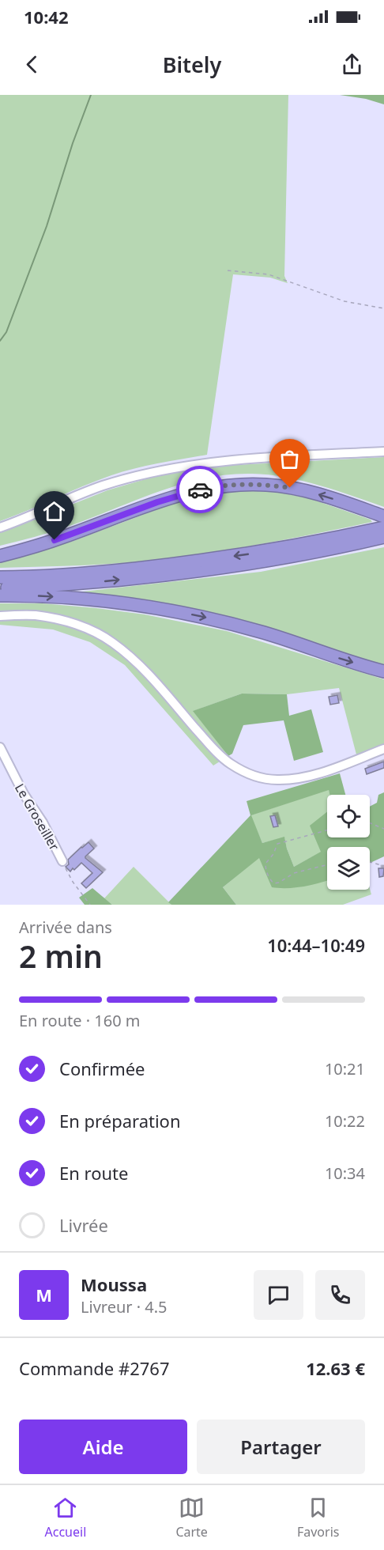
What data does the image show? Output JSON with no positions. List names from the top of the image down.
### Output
{
  "streets": {
    "street": ["Le Groseiller"]
  },
  "page": {
    "status": "10:42",
    "header": "Bitely",
    "heading": ["2 min", "Arrivée dans", "10:44–10:49"],
    "panel": [
      "Moussa",
      "Livreur · 4.5",
      "Commande #2767",
      "12.63 €"
    ],
    "bar": "En route · 160 m",
    "list": [
      ["Confirmée", "10:21"],
      ["En préparation", "10:22"],
      ["En route", "10:34"],
      "Livrée"
    ],
    "round": "M",
    "buttons": ["Aide", "Partager"],
    "tabs": ["Accueil", "Carte", "Favoris"]
  }
}
